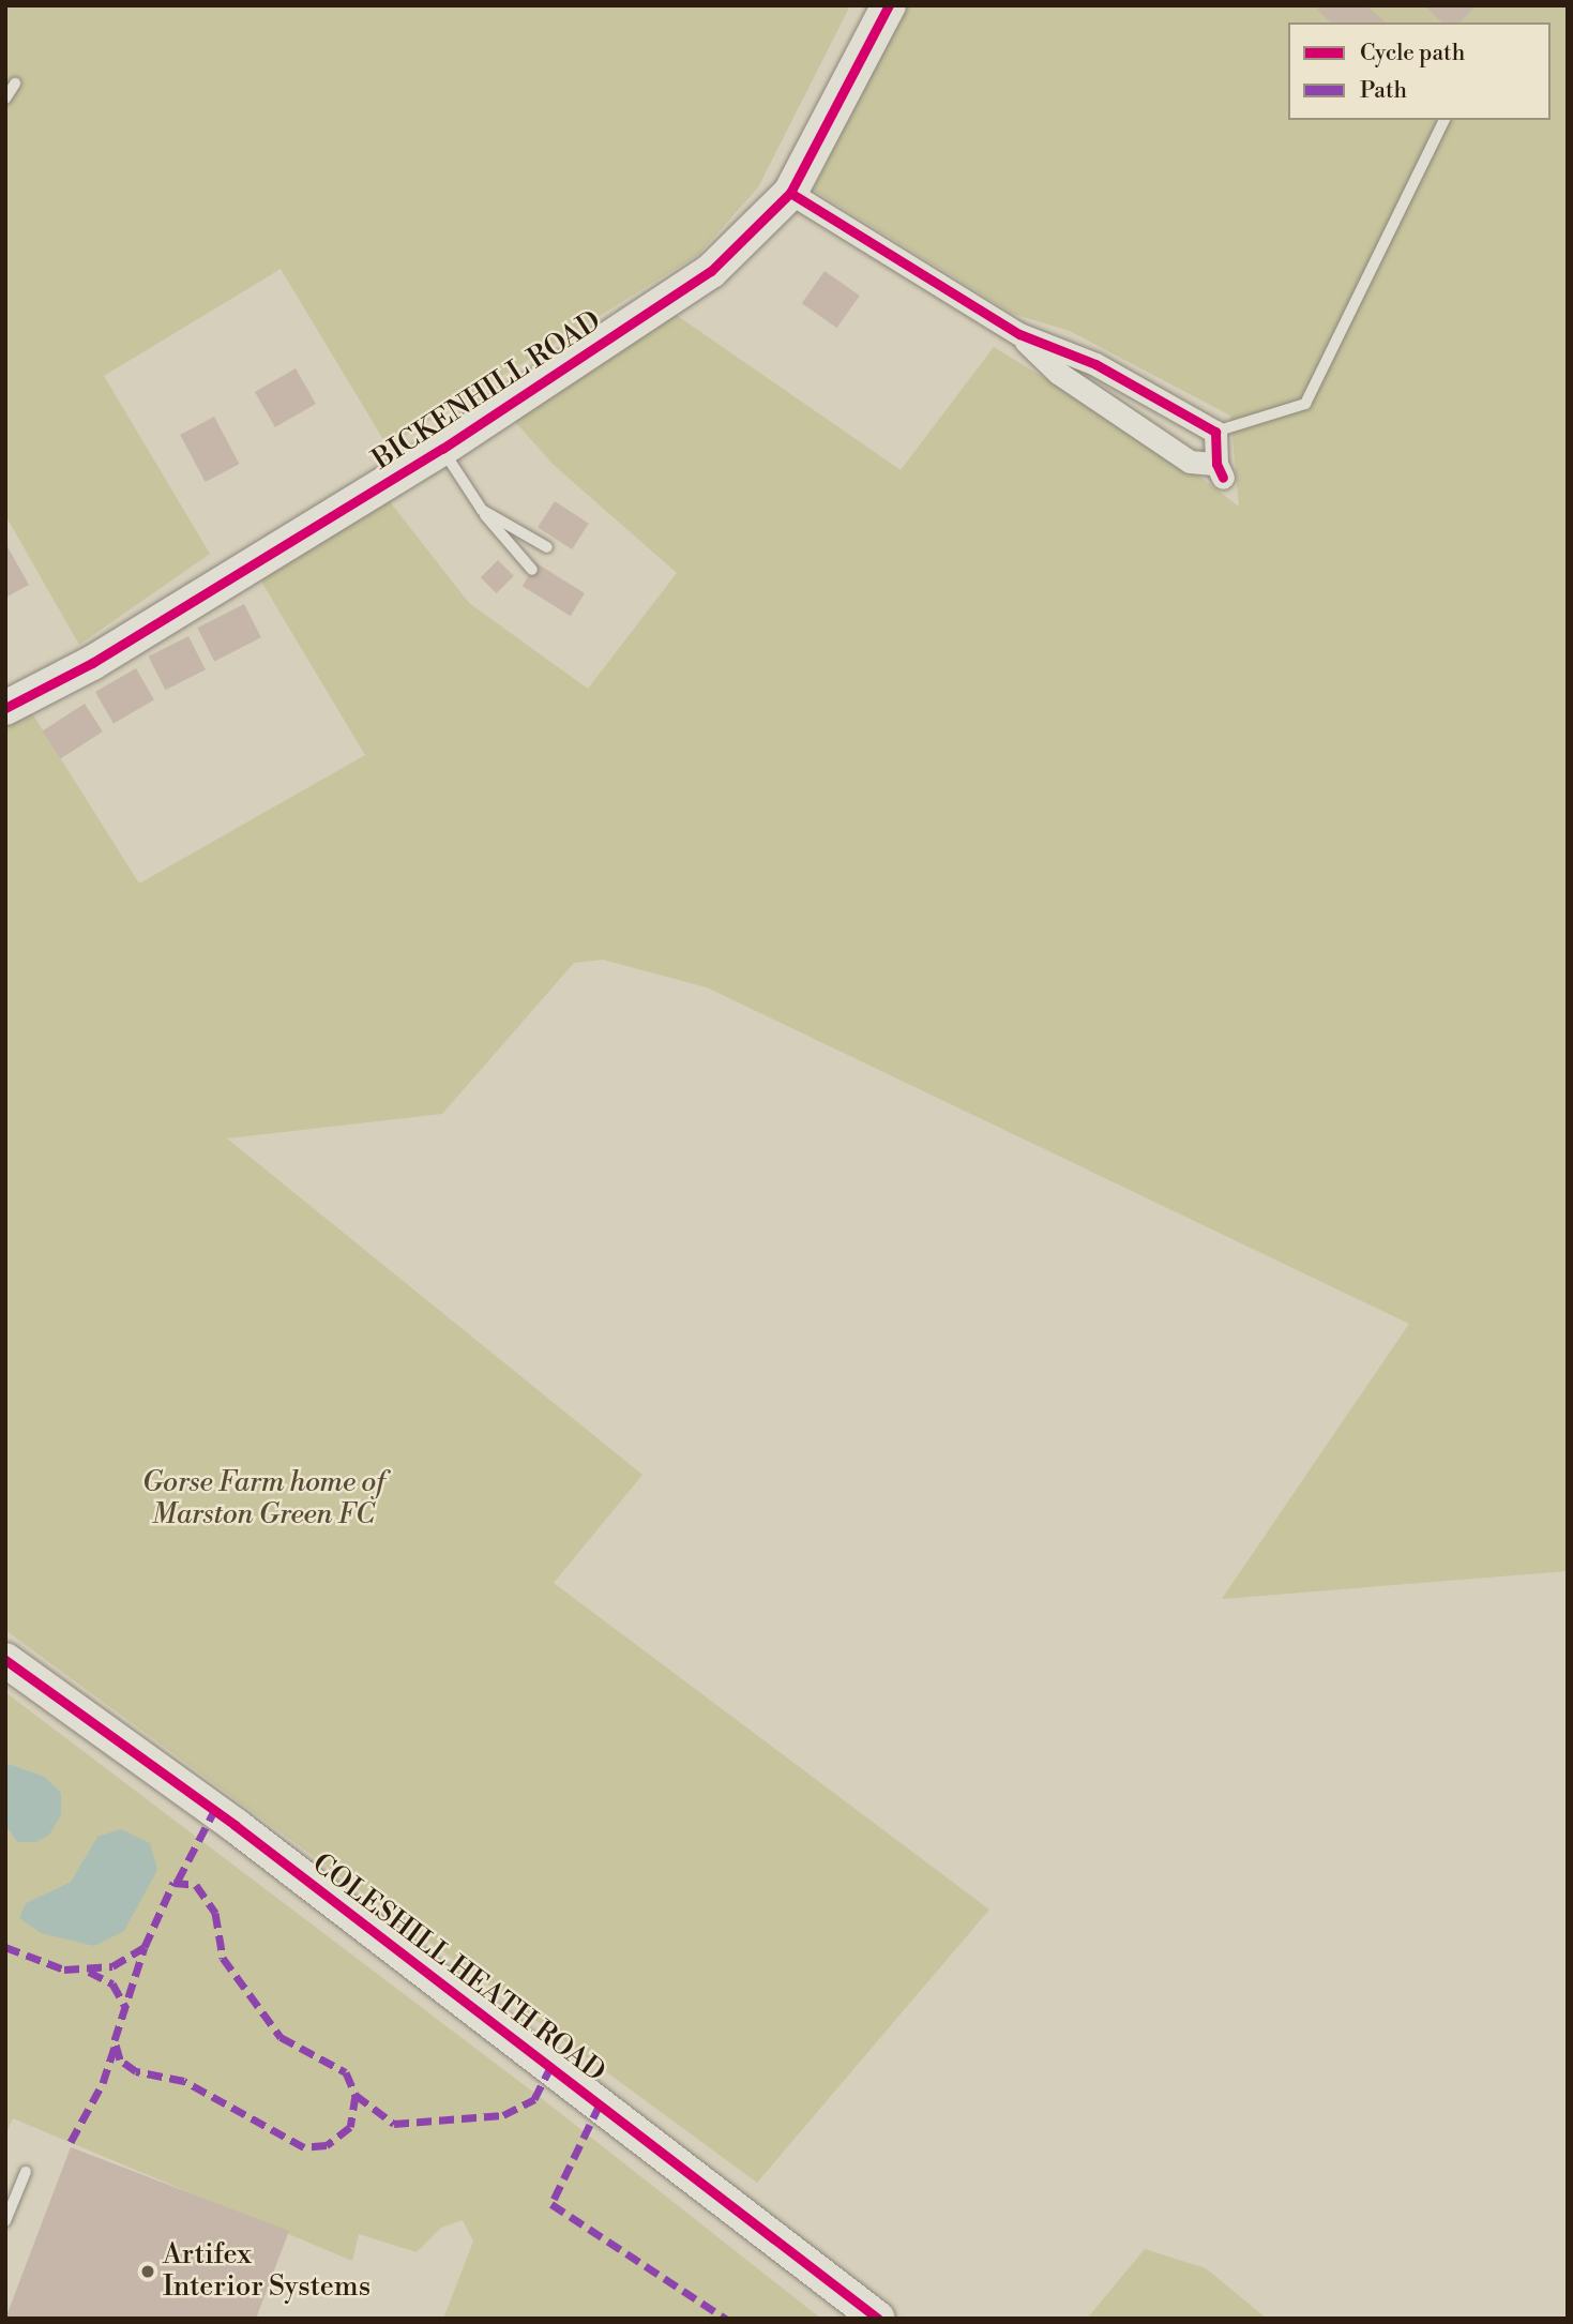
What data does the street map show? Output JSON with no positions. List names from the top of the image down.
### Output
{
  "streets": {
    "street": ["BICKENHILL ROAD", "COLESHILL HEATH ROAD"]
  },
  "parks": ["Gorse Farm home of Marston Green FC"],
  "places": ["Artifex Interior Systems"],
  "legend": ["Cycle path", "Path"]
}
